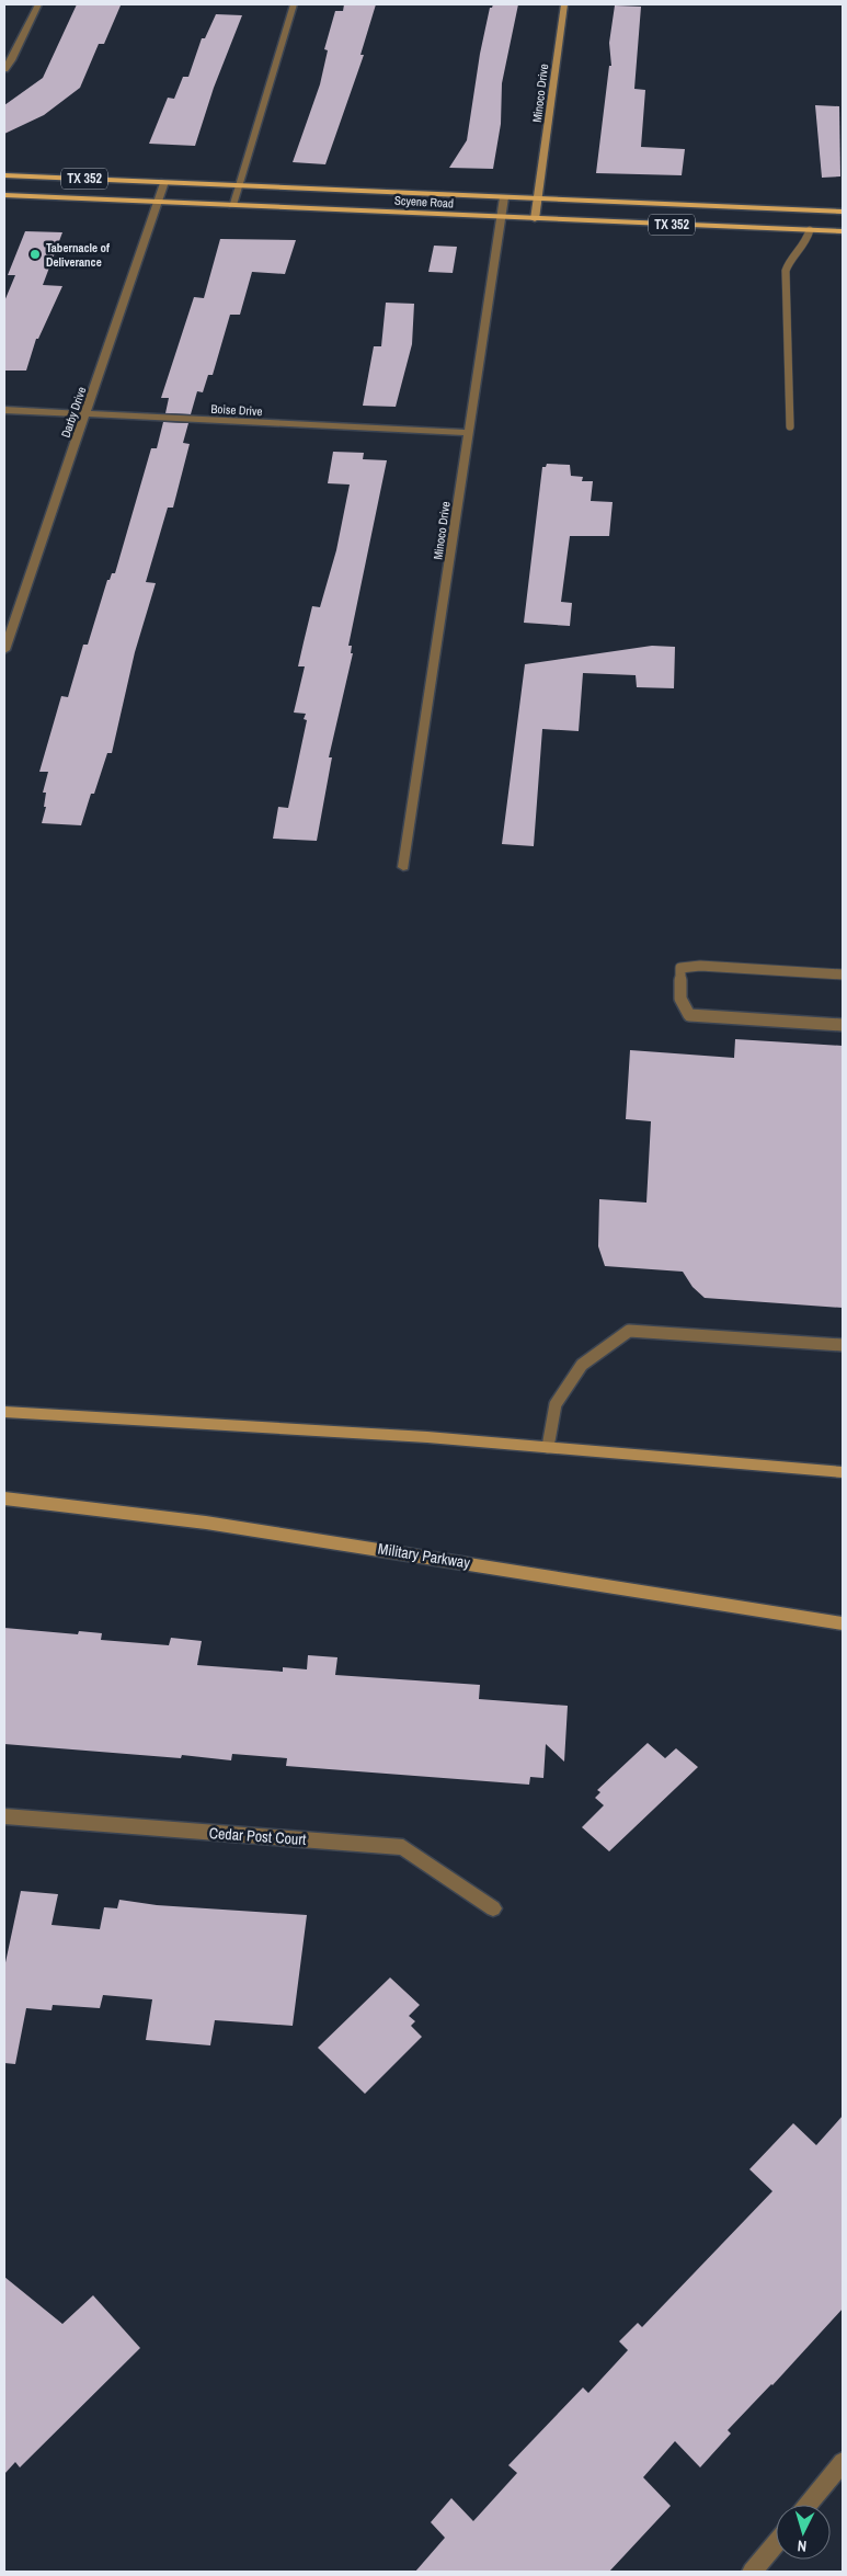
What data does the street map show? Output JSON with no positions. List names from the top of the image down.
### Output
{
  "streets": {
    "main road": [
      "Minoco Drive",
      "TX 352",
      "Scyene Road",
      "Military Parkway"
    ],
    "street": ["Boise Drive", "Darby Drive", "Cedar Post Court"]
  },
  "crossings": [
    ["Minoco Drive", "Scyene Road"],
    ["Minoco Drive", "Boise Drive"],
    ["Scyene Road", "Darby Drive"],
    ["Boise Drive", "Darby Drive"]
  ],
  "places": ["Tabernacle of Deliverance"],
  "north": "bottom"
}
